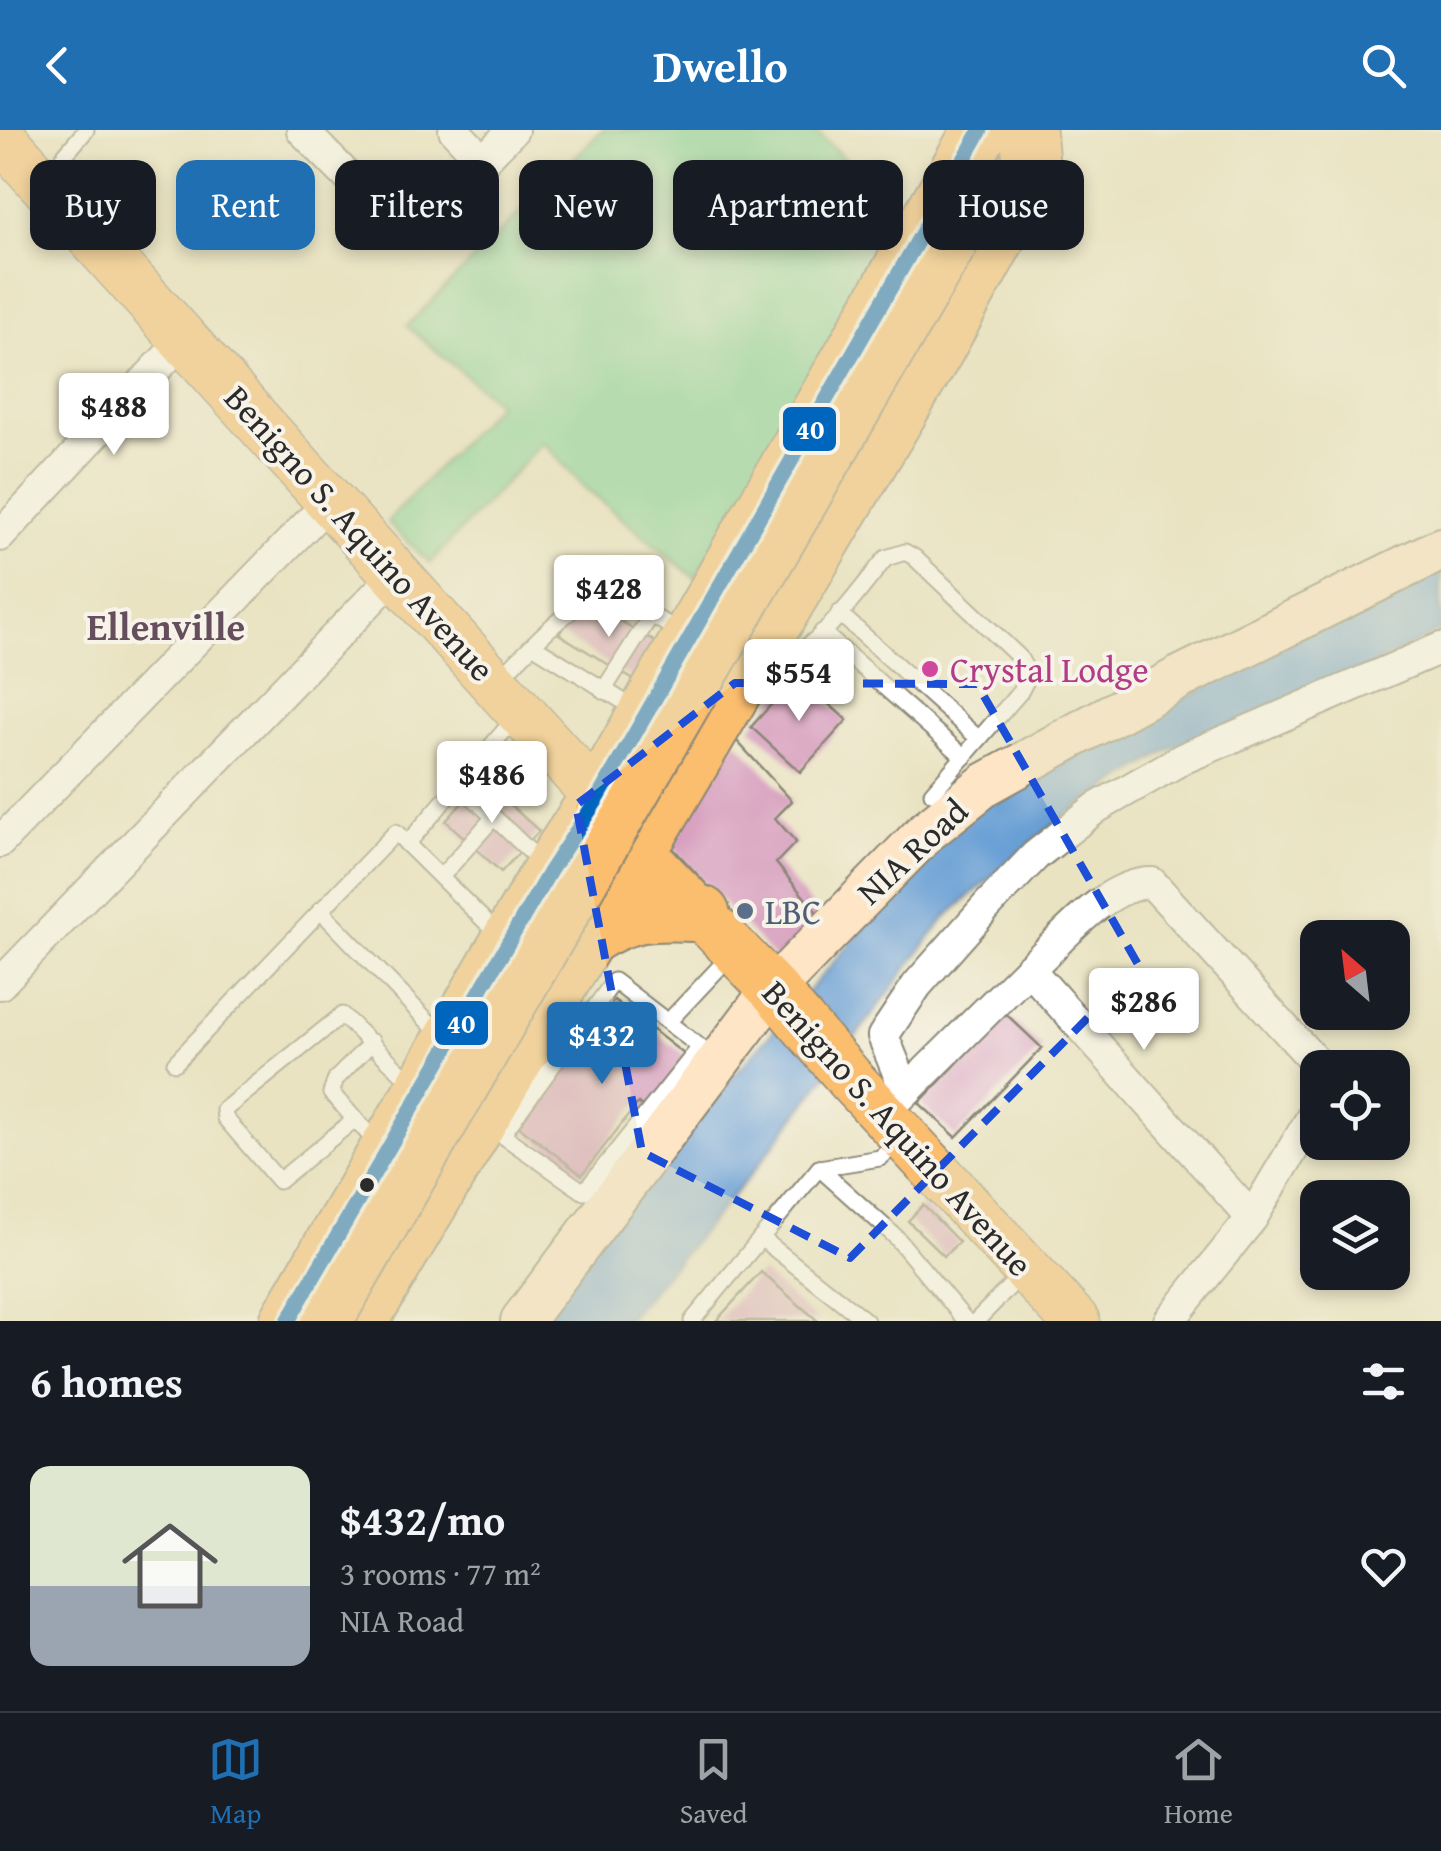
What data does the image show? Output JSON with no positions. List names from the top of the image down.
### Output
{
  "streets": {
    "main road": ["Benigno S. Aquino Avenue"],
    "street": ["NIA Road"]
  },
  "crossings": [
    ["Benigno S. Aquino Avenue", "NIA Road"]
  ],
  "districts": ["Ellenville"],
  "places": ["Crystal Lodge", "LBC"],
  "lines": ["transit line 40"],
  "north": "top left",
  "page": {
    "header": "Dwello",
    "chip": [
      "Buy",
      "Rent",
      "Filters",
      "New",
      "Apartment",
      "House"
    ],
    "price": [
      "$488",
      "$428",
      "$554",
      "$486",
      "$286",
      "$432"
    ],
    "heading": "6 homes",
    "list": [
      {
        "name": "$432/mo",
        "note": "3 rooms · 77 m² · NIA Road"
      }
    ],
    "tabs": ["Map", "Saved", "Home"]
  }
}
